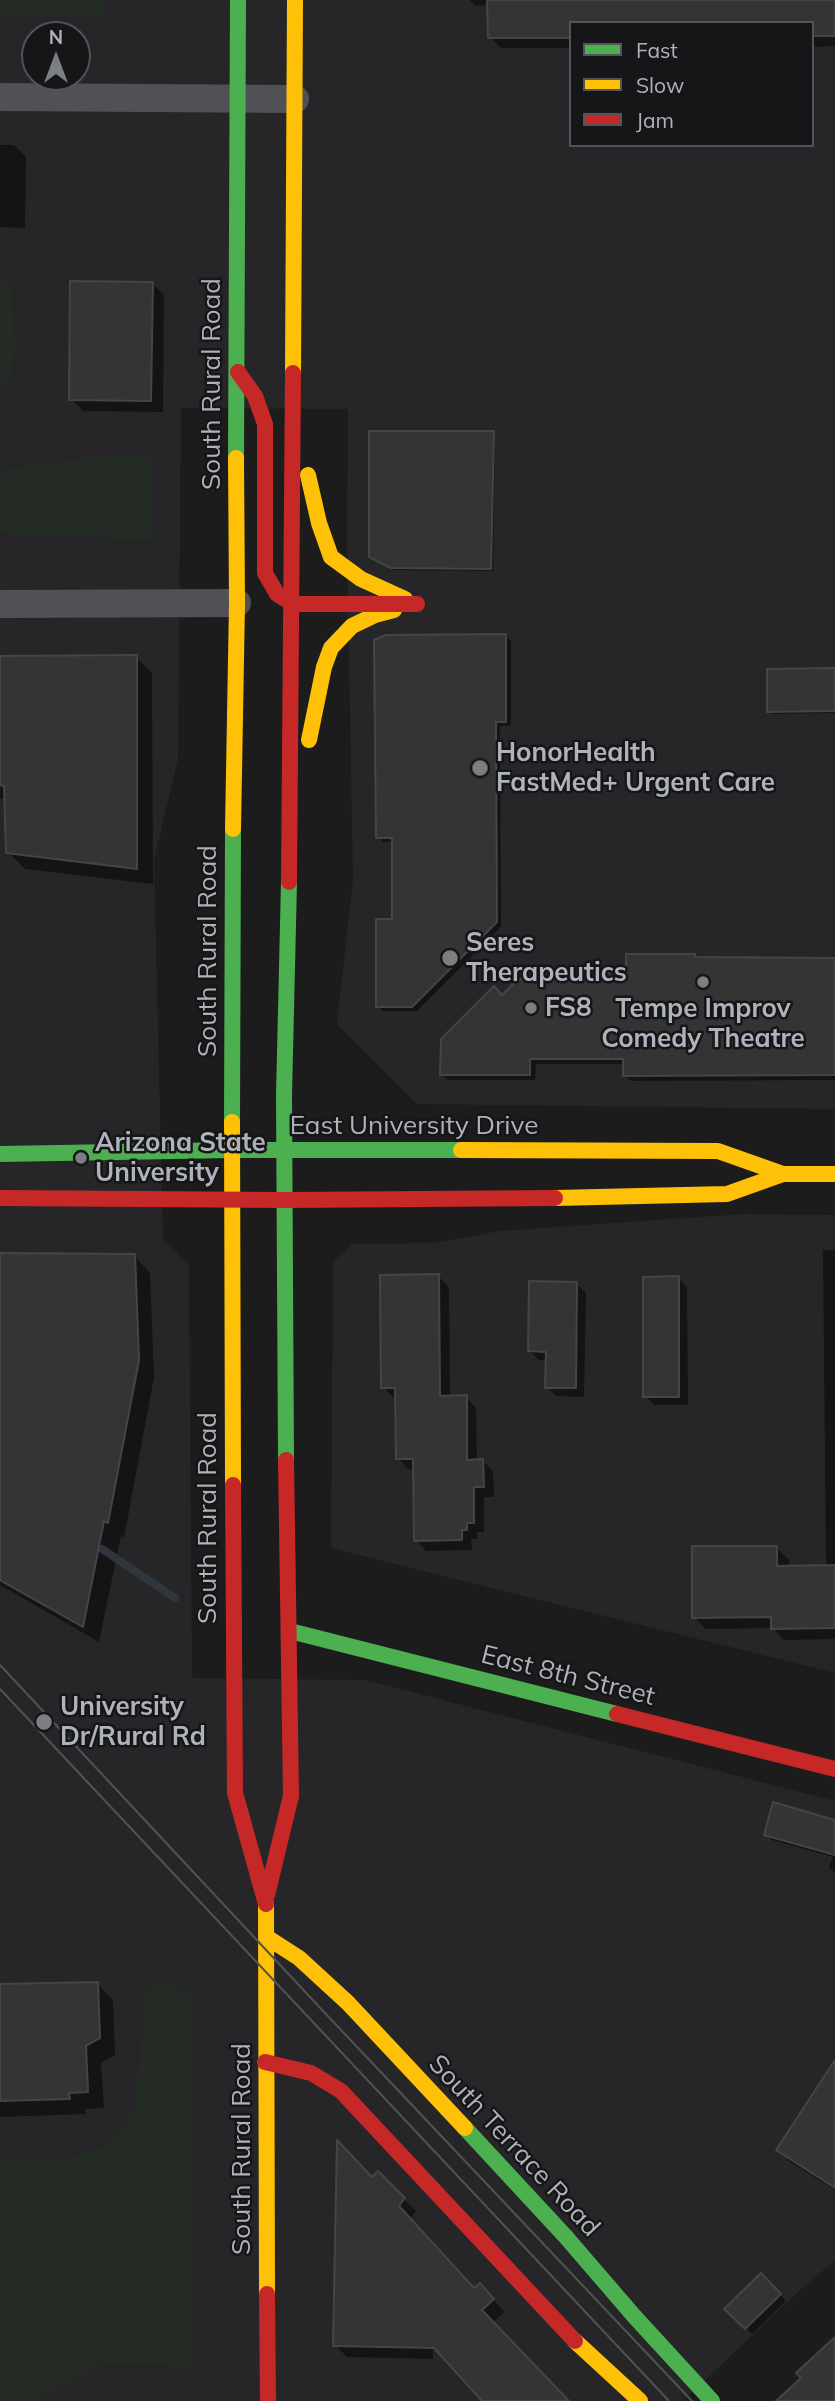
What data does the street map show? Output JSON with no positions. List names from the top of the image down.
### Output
{
  "streets": {
    "main road": [
      "South Rural Road",
      "East University Drive",
      "East 8th Street",
      "South Terrace Road"
    ]
  },
  "crossings": [
    ["South Rural Road", "East University Drive"],
    ["South Rural Road", "East 8th Street"],
    ["South Rural Road", "South Terrace Road"]
  ],
  "places": [
    "HonorHealth FastMed+ Urgent Care",
    "Seres Therapeutics",
    "Tempe Improv Comedy Theatre",
    "FS8",
    "Arizona State University",
    "University Dr/Rural Rd"
  ],
  "legend": ["Fast", "Slow", "Jam"],
  "north": "top"
}
